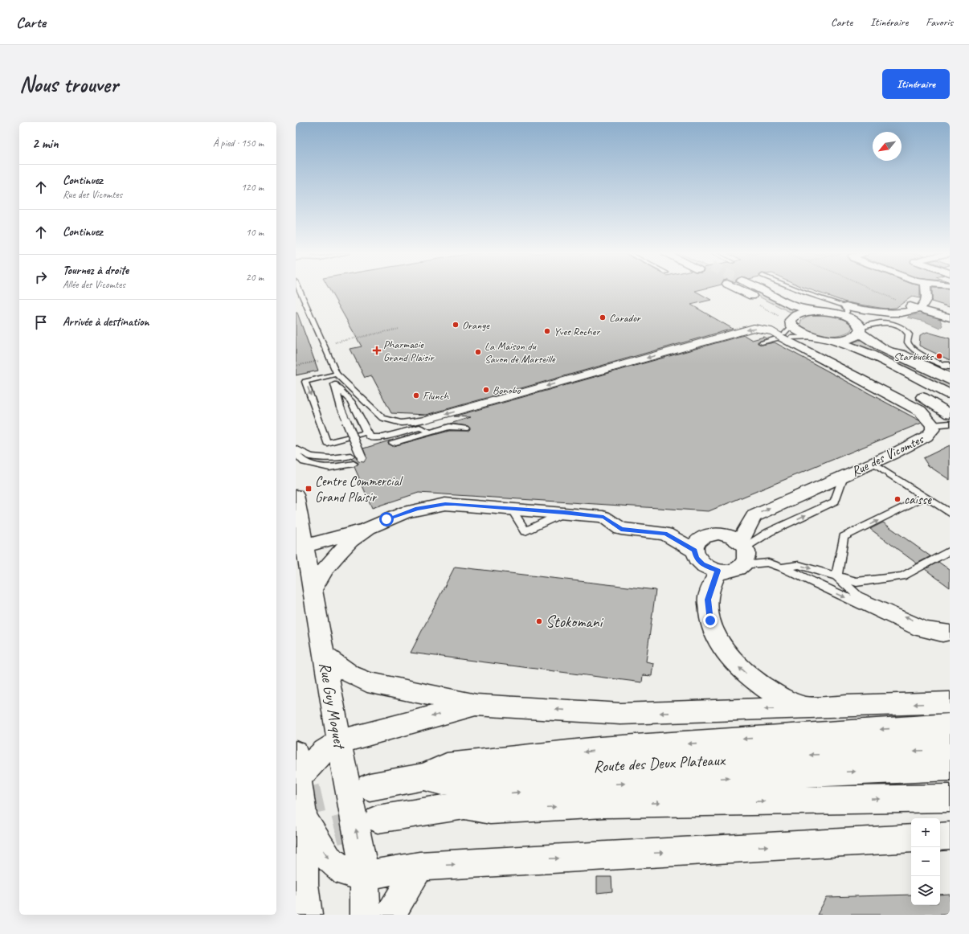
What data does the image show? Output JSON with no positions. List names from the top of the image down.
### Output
{
  "streets": {
    "main road": ["Route des Deux Plateaux"],
    "street": ["Rue des Vicomtes", "Rue Guy Moquet"]
  },
  "places": {
    "other": [
      "Carador",
      "Orange",
      "Yves Rocher",
      "La Maison du Savon de Marseille",
      "Starbucks",
      "Bonobo",
      "Flunch",
      "caisse",
      "Stokomani"
    ],
    "health": ["Pharmacie Grand Plaisir"],
    "transit": ["Centre Commercial Grand Plaisir"]
  },
  "north": "bottom left",
  "page": {
    "header": "Carte",
    "nav": ["Carte", "Itinéraire", "Favoris"],
    "buttons": "Itinéraire",
    "title": "Nous trouver",
    "heading": ["2 min", "À pied · 150 m"],
    "list": [
      ["Continuez", "Rue des Vicomtes", "120 m"],
      ["Continuez", "10 m"],
      ["Tournez à droite", "Allée des Vicomtes", "20 m"],
      "Arrivée à destination"
    ],
    "map_buttons": ["+", "−"]
  }
}
